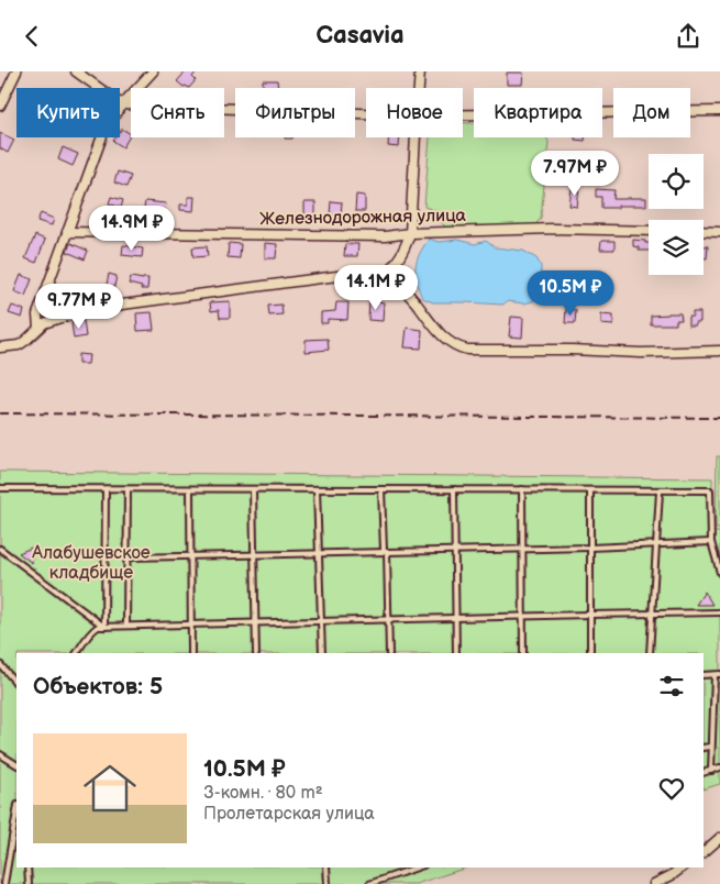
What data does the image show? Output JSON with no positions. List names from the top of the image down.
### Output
{
  "streets": {
    "street": ["Железнодорожная улица"]
  },
  "parks": ["Алабушевское кладбище"],
  "page": {
    "header": "Casavia",
    "chip": [
      "Купить",
      "Снять",
      "Фильтры",
      "Новое",
      "Квартира",
      "Дом"
    ],
    "price": [
      "7.97M ₽",
      "14.9M ₽",
      "14.1M ₽",
      "10.5M ₽",
      "9.77M ₽"
    ],
    "heading": "Объектов: 5",
    "list": [
      {
        "name": "10.5M ₽",
        "note": "3-комн. · 80 m² · Пролетарская улица"
      }
    ]
  }
}
